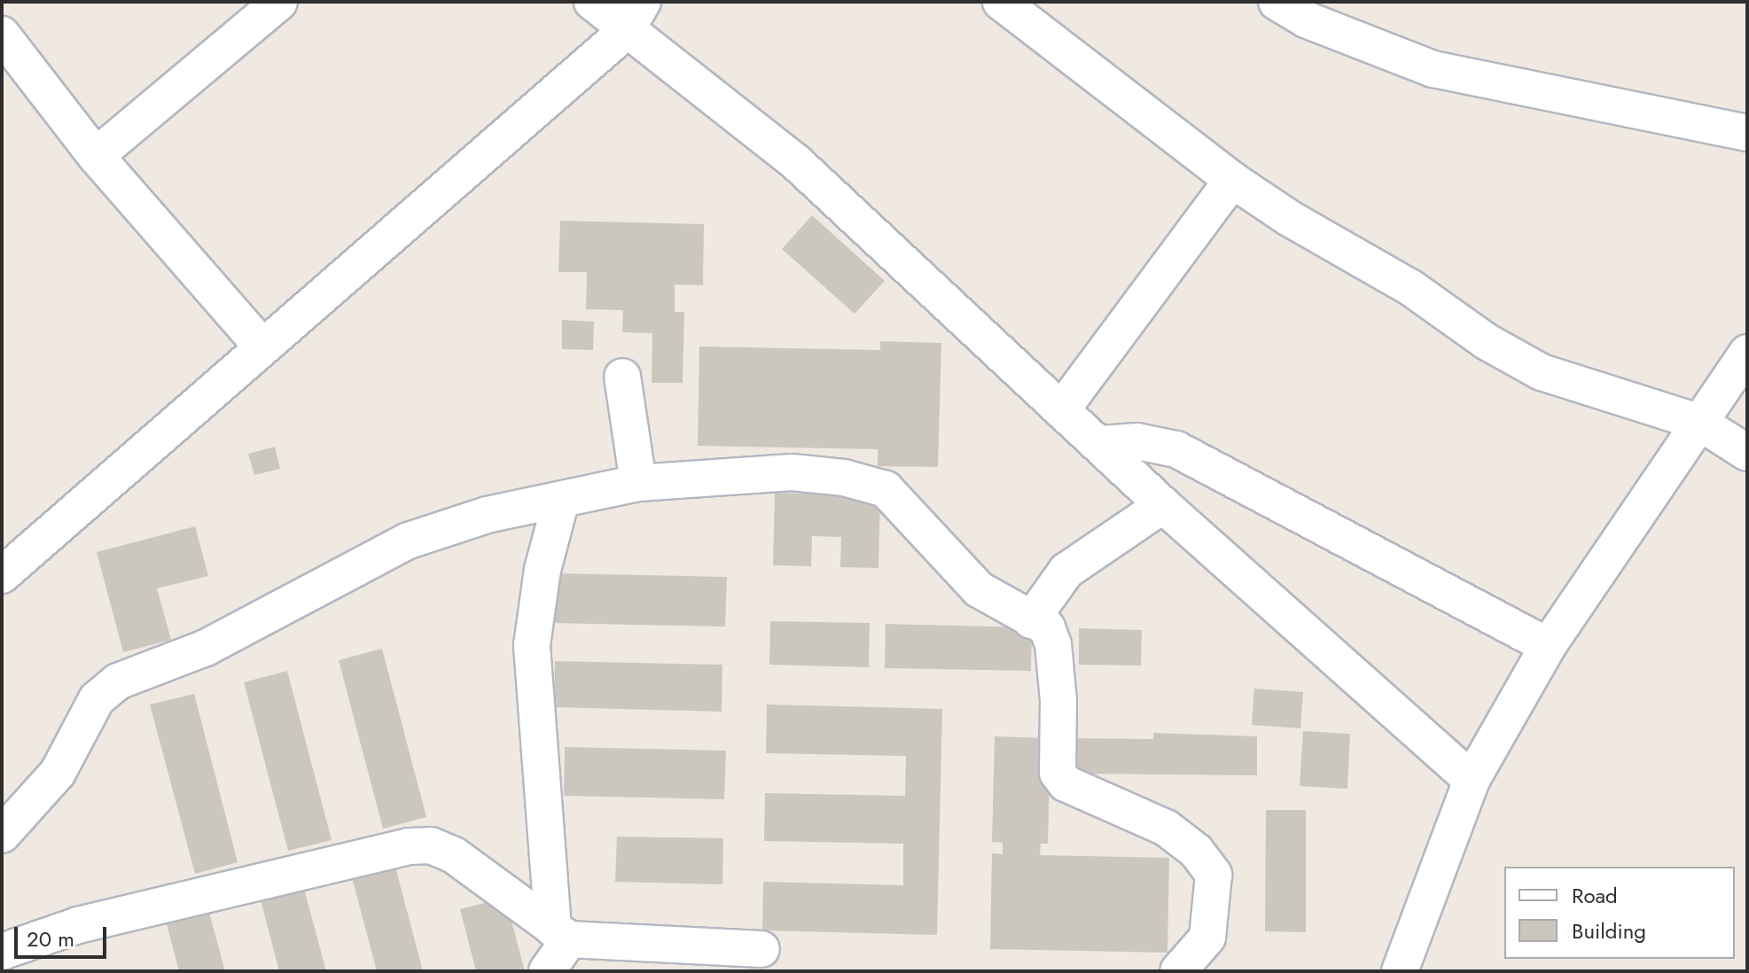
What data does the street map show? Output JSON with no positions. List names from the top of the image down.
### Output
{
  "legend": ["Road", "Building"],
  "scale_bar": "20 m"
}
